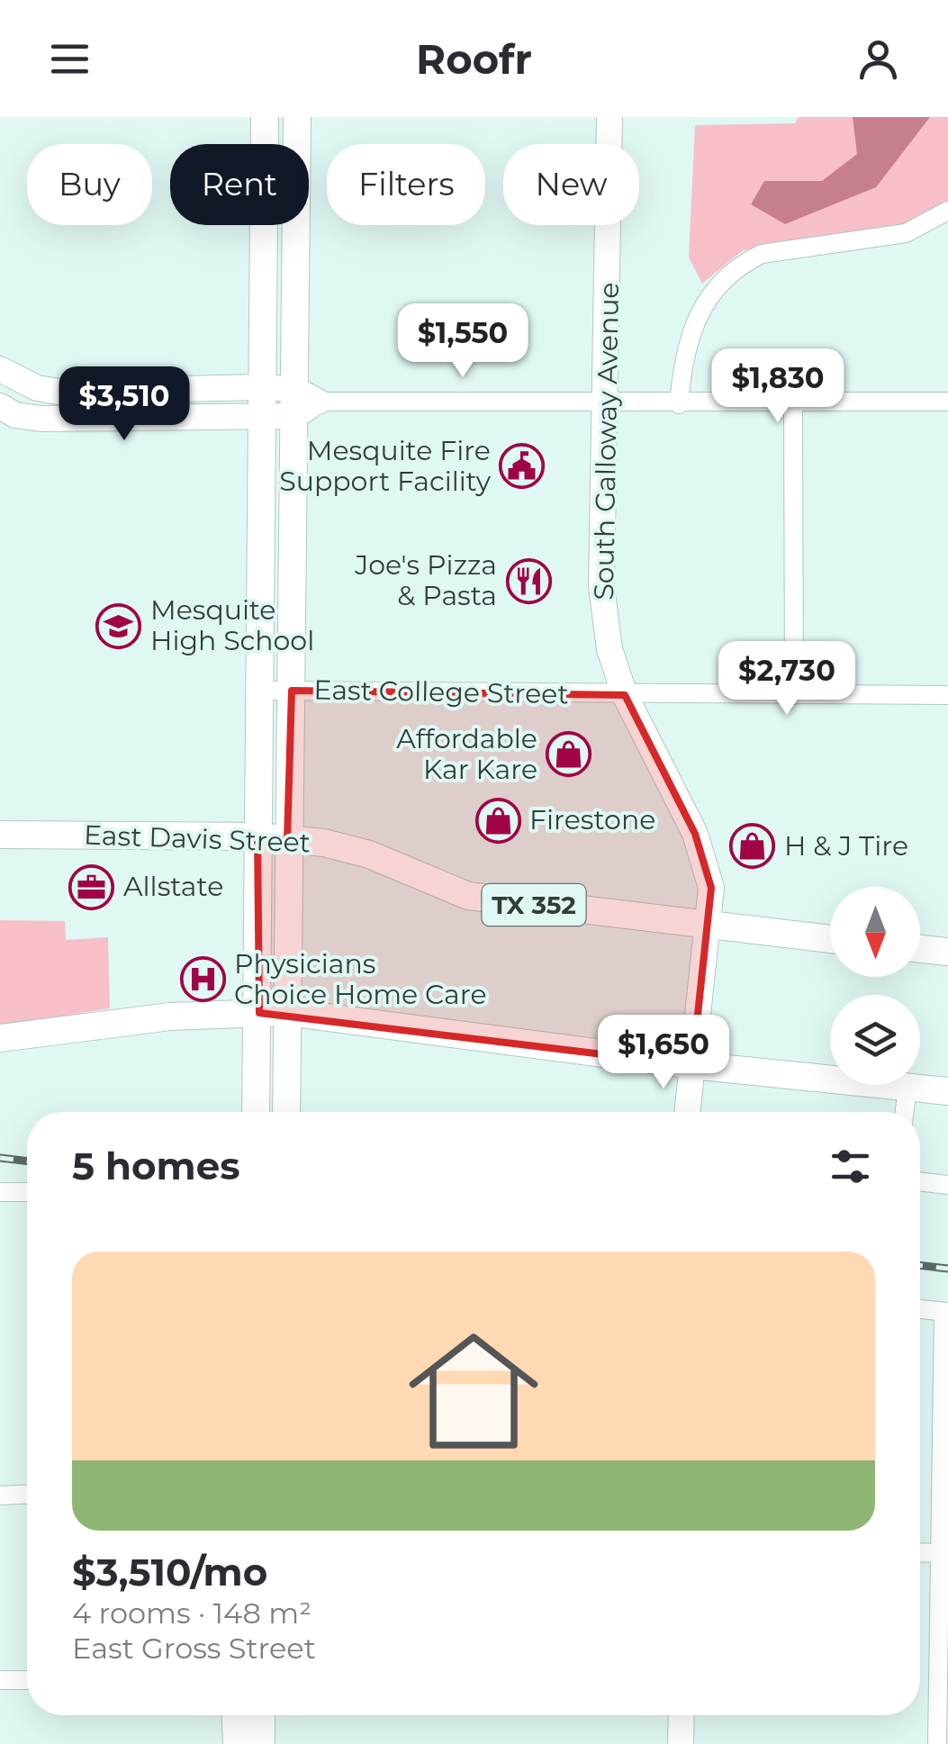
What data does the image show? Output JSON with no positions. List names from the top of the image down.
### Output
{
  "streets": {
    "main road": ["South Galloway Avenue", "East Davis Street", "TX 352"],
    "street": ["East College Street"]
  },
  "crossings": [
    ["South Galloway Avenue", "East College Street"],
    ["South Galloway Avenue", "East Davis Street"],
    ["South Galloway Avenue", "TX 352"],
    ["East Davis Street", "TX 352"]
  ],
  "places": {
    "public building": ["Mesquite Fire Support Facility"],
    "restaurant": ["Joe's Pizza & Pasta"],
    "school or university": ["Mesquite High School"],
    "shop": ["Affordable Kar Kare", "Firestone", "H & J Tire"],
    "office": ["Allstate"],
    "hospital": ["Physicians Choice Home Care"]
  },
  "north": "bottom",
  "page": {
    "header": "Roofr",
    "chip": [
      "Buy",
      "Rent",
      "Filters",
      "New"
    ],
    "price": [
      "$1,550",
      "$1,830",
      "$3,510",
      "$2,730",
      "$1,650"
    ],
    "heading": "5 homes",
    "list": [
      {
        "name": "$3,510/mo",
        "note": "4 rooms · 148 m² · East Gross Street"
      }
    ]
  }
}
